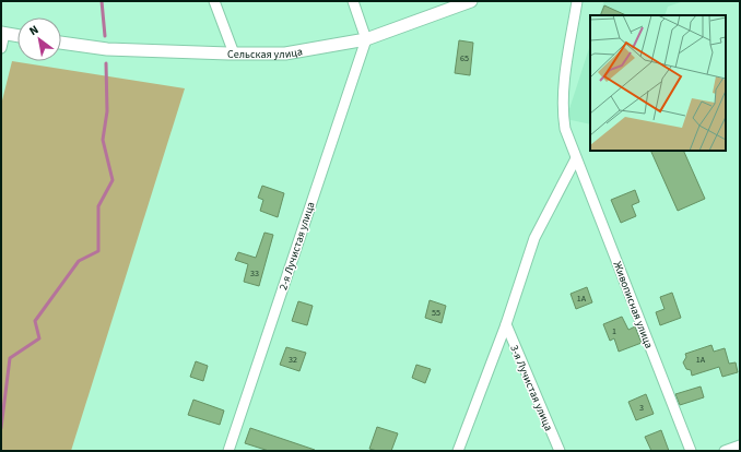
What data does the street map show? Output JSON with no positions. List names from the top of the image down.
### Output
{
  "streets": {
    "street": [
      "Сельская улица",
      "2-я Лучистая улица",
      "Живописная улица",
      "3-я Лучистая улица"
    ]
  },
  "crossings": [
    ["Сельская улица", "2-я Лучистая улица"],
    ["Живописная улица", "3-я Лучистая улица"]
  ],
  "house_numbers": [
    "65",
    "33",
    "1А",
    "55",
    "1",
    "32",
    "1А",
    "3"
  ],
  "north": "top left"
}
